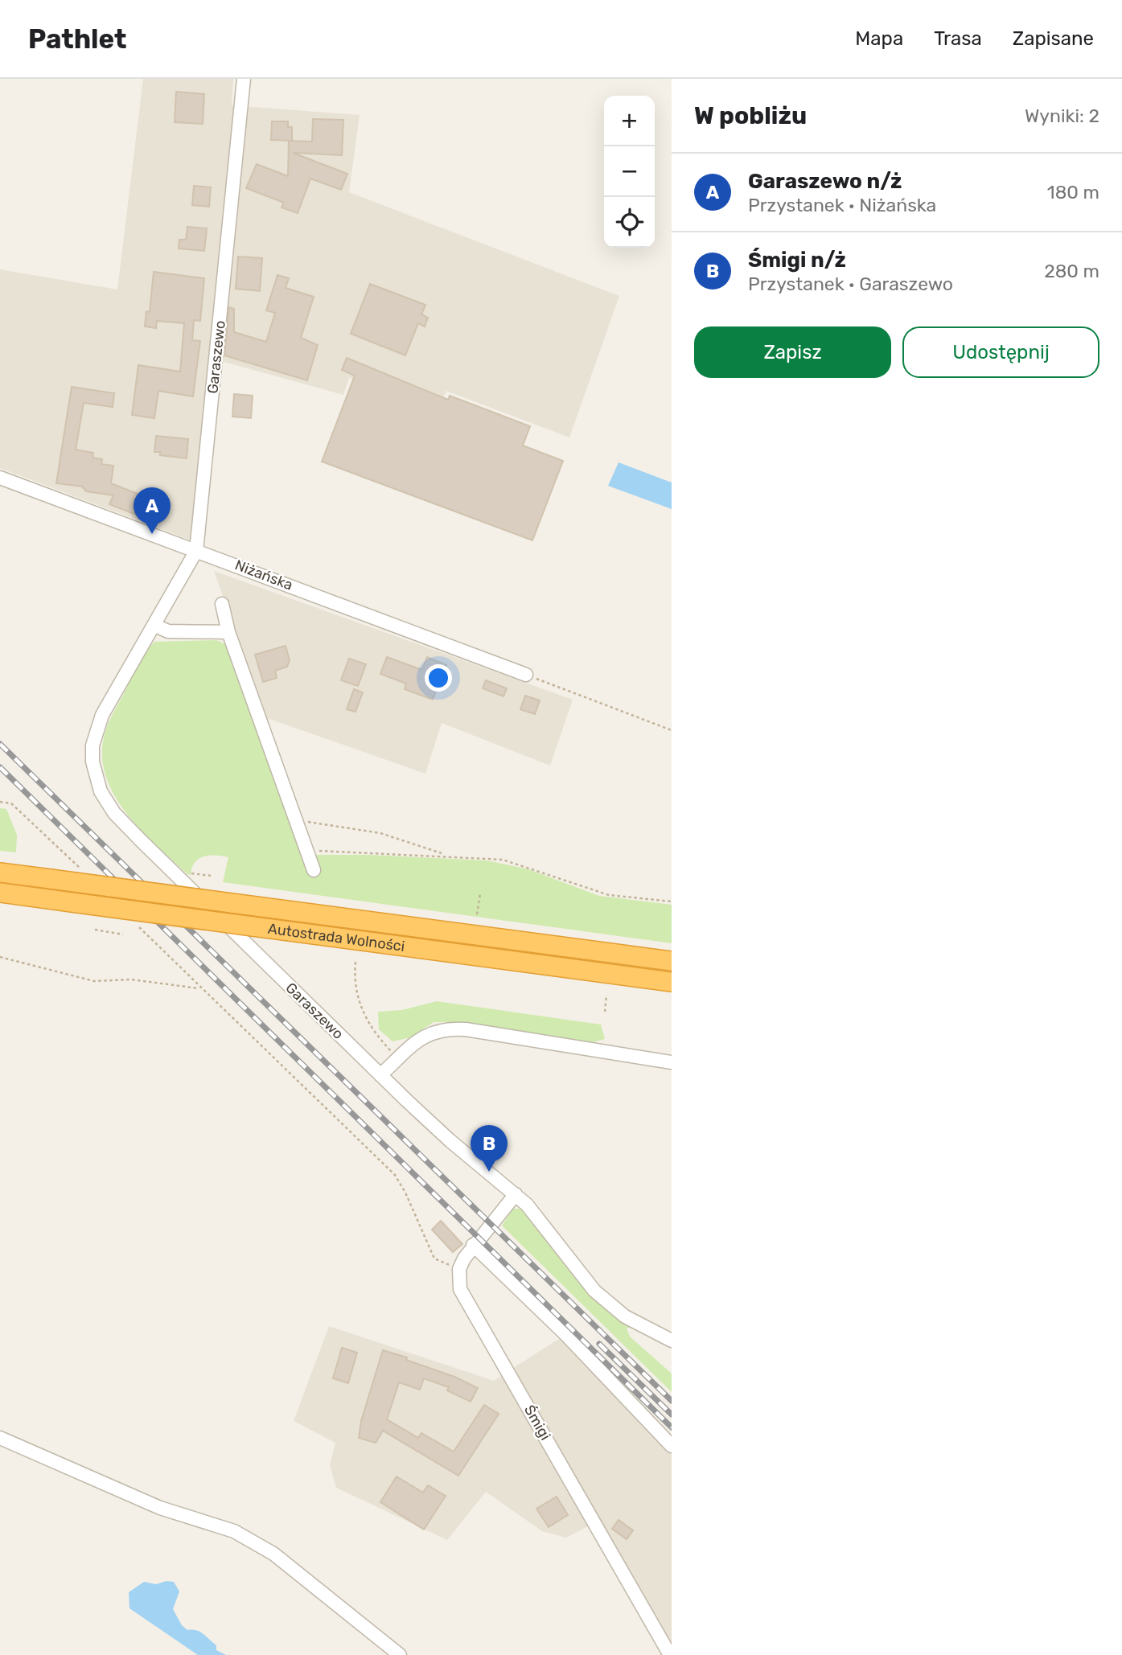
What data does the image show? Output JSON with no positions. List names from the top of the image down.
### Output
{
  "streets": {
    "highway": ["Autostrada Wolności"],
    "street": ["Garaszewo", "Niżańska", "Śmigi"]
  },
  "crossings": [
    ["Garaszewo", "Niżańska"]
  ],
  "page": {
    "header": "Pathlet",
    "nav": ["Mapa", "Trasa", "Zapisane"],
    "heading": ["W pobliżu", "Wyniki: 2"],
    "map_buttons": ["+", "−"],
    "list": [
      {
        "mark": "A",
        "name": "Garaszewo n/ż",
        "note": "Przystanek · Niżańska",
        "value": "180 m"
      },
      {
        "mark": "B",
        "name": "Śmigi n/ż",
        "note": "Przystanek · Garaszewo",
        "value": "280 m"
      }
    ],
    "buttons": ["Zapisz", "Udostępnij"],
    "pins": ["A", "B"]
  }
}
